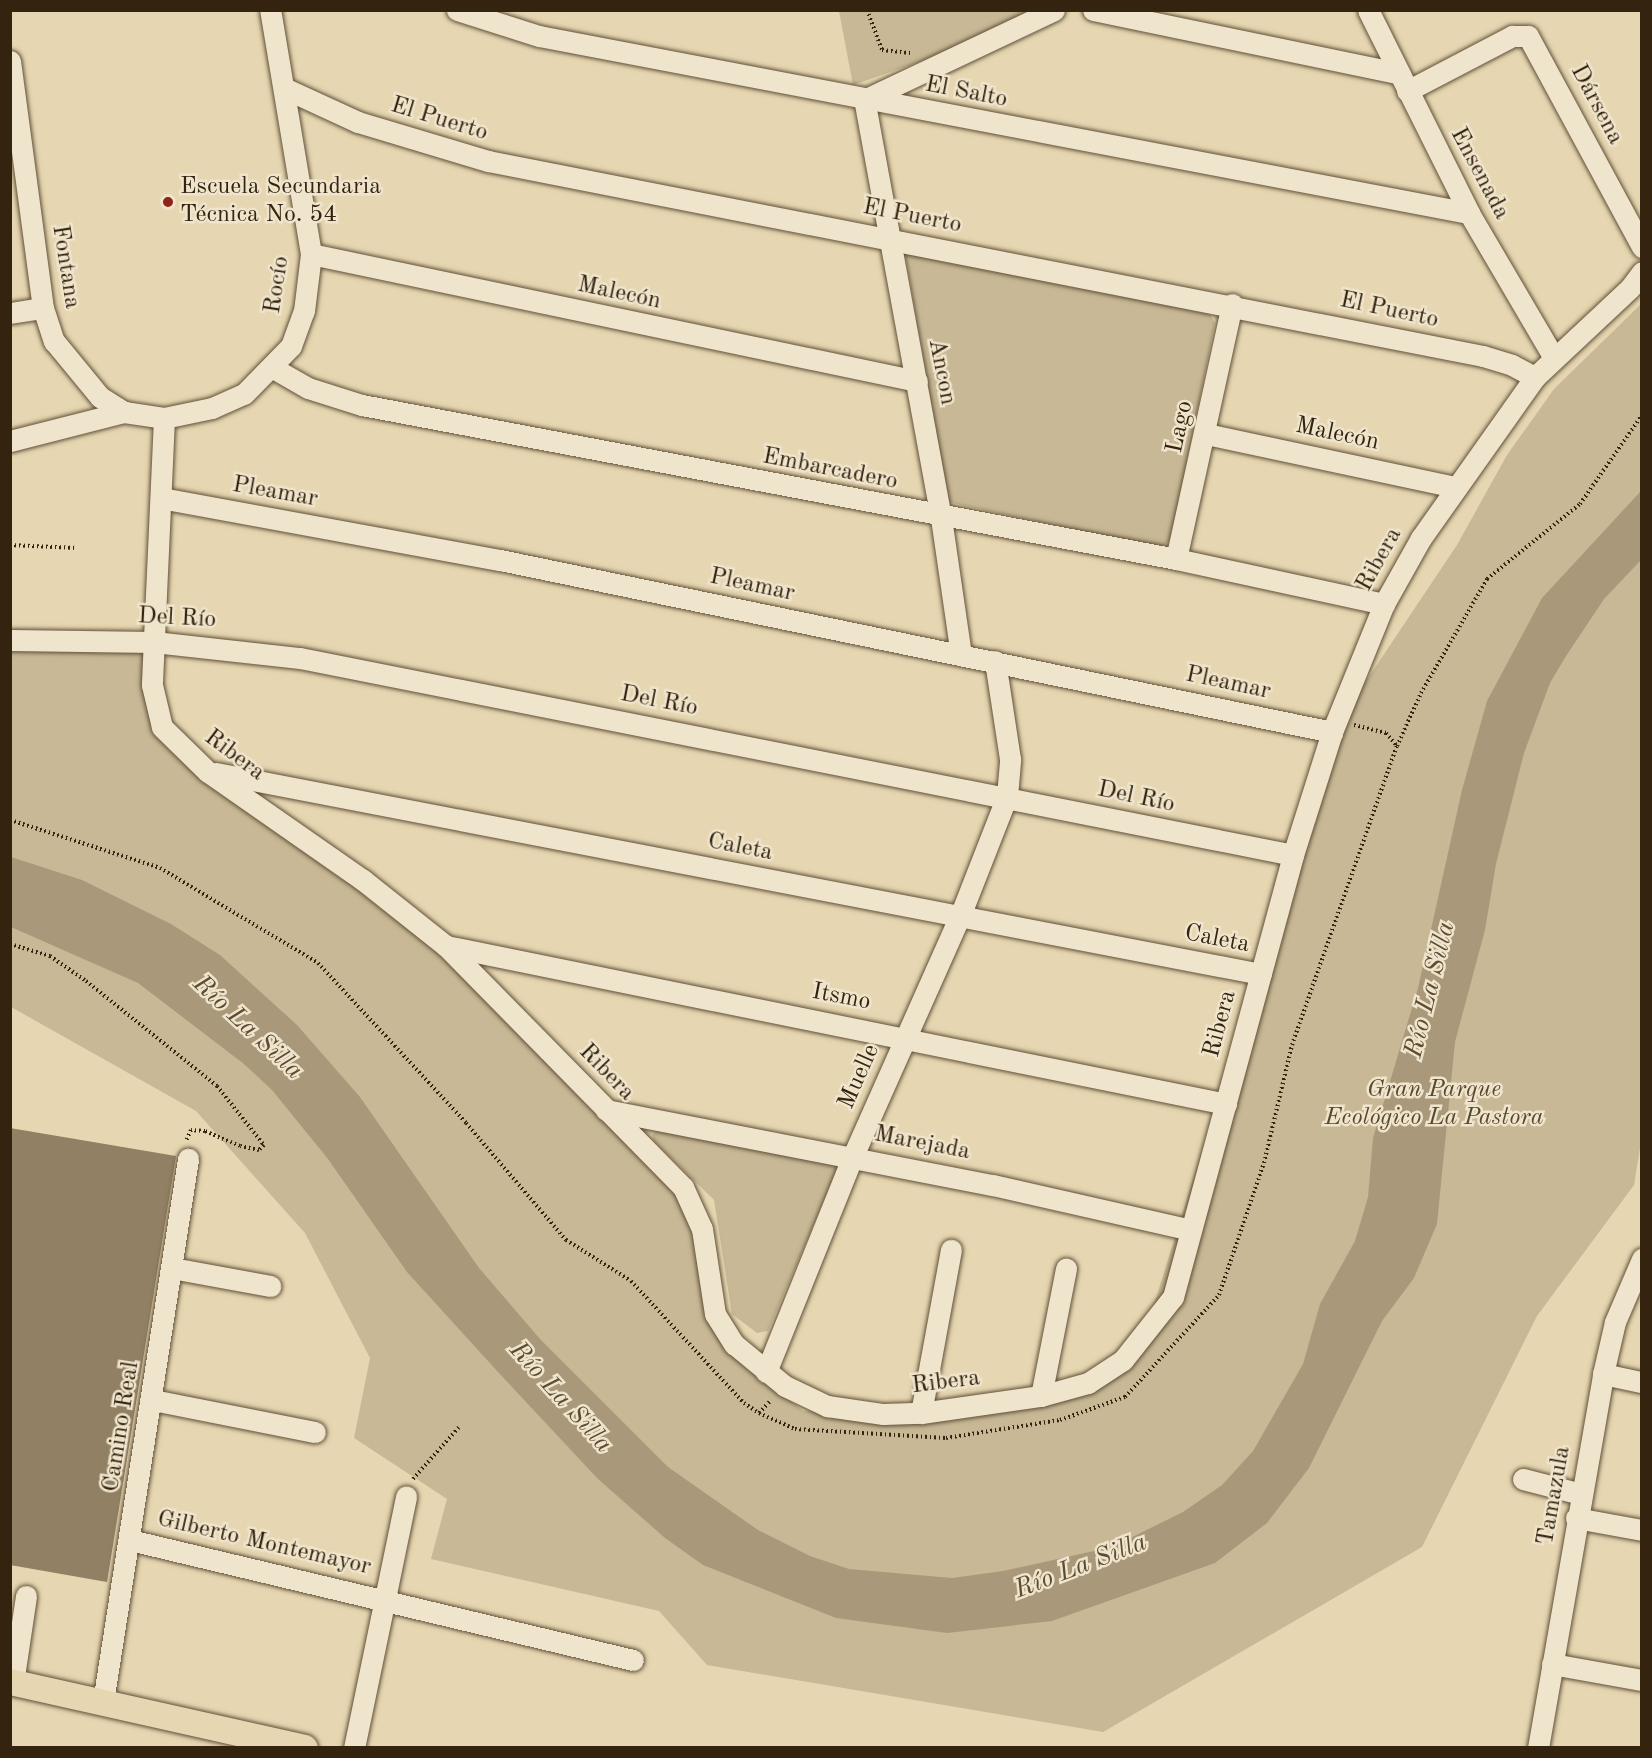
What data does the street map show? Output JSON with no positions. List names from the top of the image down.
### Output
{
  "streets": {
    "street": [
      "El Salto",
      "Dársena",
      "El Puerto",
      "Ensenada",
      "Fontana",
      "Rocío",
      "Malecón",
      "Ancon",
      "Lago",
      "Embarcadero",
      "Pleamar",
      "Ribera",
      "Del Río",
      "Caleta",
      "Itsmo",
      "Muelle",
      "Marejada",
      "Camino Real",
      "Tamazula",
      "Gilberto Montemayor"
    ]
  },
  "crossings": [
    ["El Salto", "Ensenada"],
    ["El Salto", "Ancon"],
    ["Dársena", "Ensenada"],
    ["El Puerto", "Rocío"],
    ["El Puerto", "Ancon"],
    ["El Puerto", "Lago"],
    ["El Puerto", "Ribera"],
    ["Ensenada", "Ribera"],
    ["Fontana", "Rocío"],
    ["Fontana", "Ribera"],
    ["Rocío", "Malecón"],
    ["Rocío", "Embarcadero"],
    ["Rocío", "Ribera"],
    ["Malecón", "Ancon"],
    ["Malecón", "Lago"],
    ["Malecón", "Ribera"],
    ["Ancon", "Embarcadero"],
    ["Ancon", "Pleamar"],
    ["Lago", "Embarcadero"],
    ["Embarcadero", "Ribera"],
    ["Pleamar", "Ribera"],
    ["Pleamar", "Muelle"],
    ["Ribera", "Del Río"],
    ["Ribera", "Caleta"],
    ["Ribera", "Itsmo"],
    ["Ribera", "Muelle"],
    ["Ribera", "Marejada"],
    ["Del Río", "Muelle"],
    ["Caleta", "Muelle"],
    ["Itsmo", "Muelle"],
    ["Muelle", "Marejada"],
    ["Camino Real", "Gilberto Montemayor"]
  ],
  "water": ["Río La Silla"],
  "parks": ["Gran Parque Ecológico La Pastora"],
  "places": ["Escuela Secundaria Técnica No. 54"]
}
